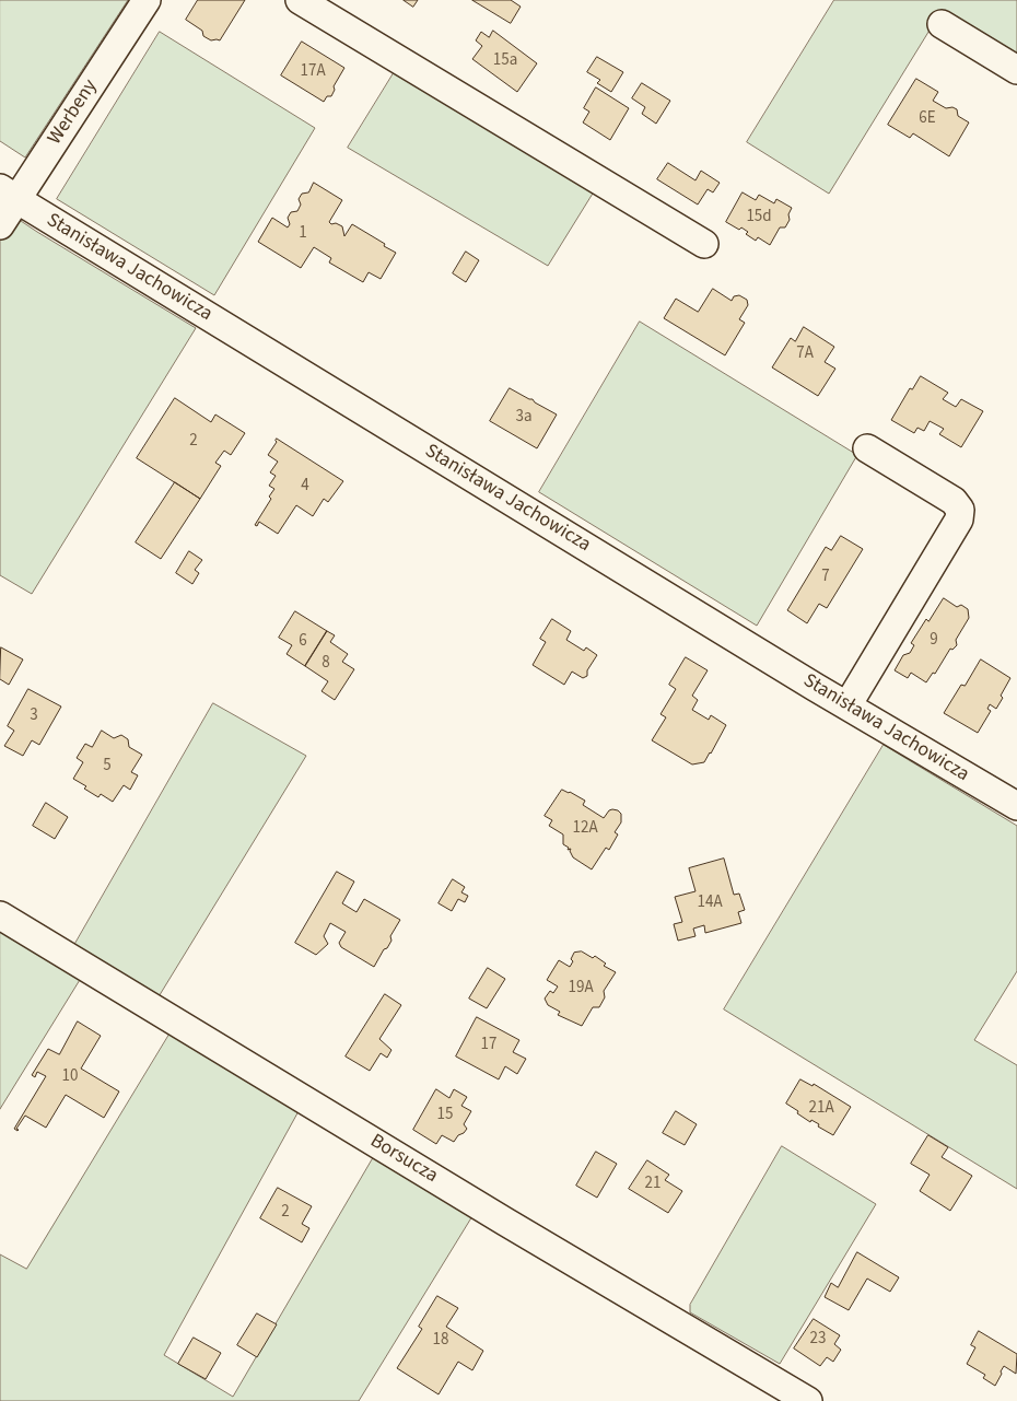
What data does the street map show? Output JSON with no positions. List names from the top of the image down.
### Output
{
  "streets": {
    "street": ["Werbeny", "Stanisława Jachowicza", "Borsucza"]
  },
  "crossings": [
    ["Werbeny", "Stanisława Jachowicza"]
  ],
  "house_numbers": [
    "15a",
    "17A",
    "6E",
    "15d",
    "1",
    "7A",
    "3a",
    "2",
    "4",
    "7",
    "9",
    "6",
    "8",
    "3",
    "5",
    "12A",
    "14A",
    "19A",
    "17",
    "10",
    "21A",
    "15",
    "21",
    "2",
    "23",
    "18"
  ]
}
